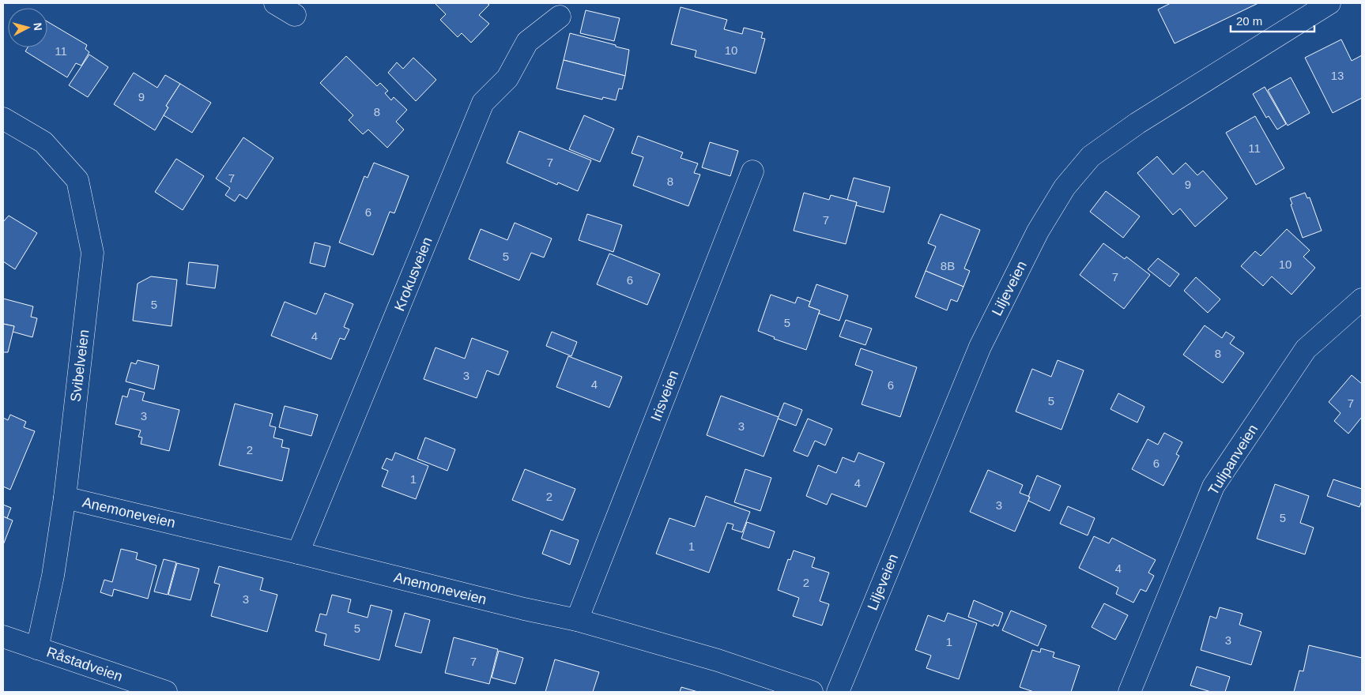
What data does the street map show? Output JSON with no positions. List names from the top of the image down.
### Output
{
  "streets": {
    "street": [
      "Krokusveien",
      "Liljeveien",
      "Svibelveien",
      "Irisveien",
      "Tulipanveien",
      "Anemoneveien",
      "Råstadveien"
    ]
  },
  "crossings": [
    ["Krokusveien", "Anemoneveien"],
    ["Svibelveien", "Anemoneveien"],
    ["Svibelveien", "Råstadveien"],
    ["Irisveien", "Anemoneveien"]
  ],
  "house_numbers": [
    "10",
    "11",
    "13",
    "9",
    "8",
    "11",
    "7",
    "7",
    "8",
    "9",
    "6",
    "7",
    "5",
    "10",
    "8B",
    "7",
    "6",
    "5",
    "5",
    "4",
    "8",
    "3",
    "4",
    "6",
    "5",
    "7",
    "3",
    "3",
    "2",
    "6",
    "1",
    "4",
    "2",
    "3",
    "5",
    "1",
    "4",
    "2",
    "3",
    "5",
    "3",
    "1",
    "7"
  ],
  "scale_bar": "20 m",
  "north": "right"
}
